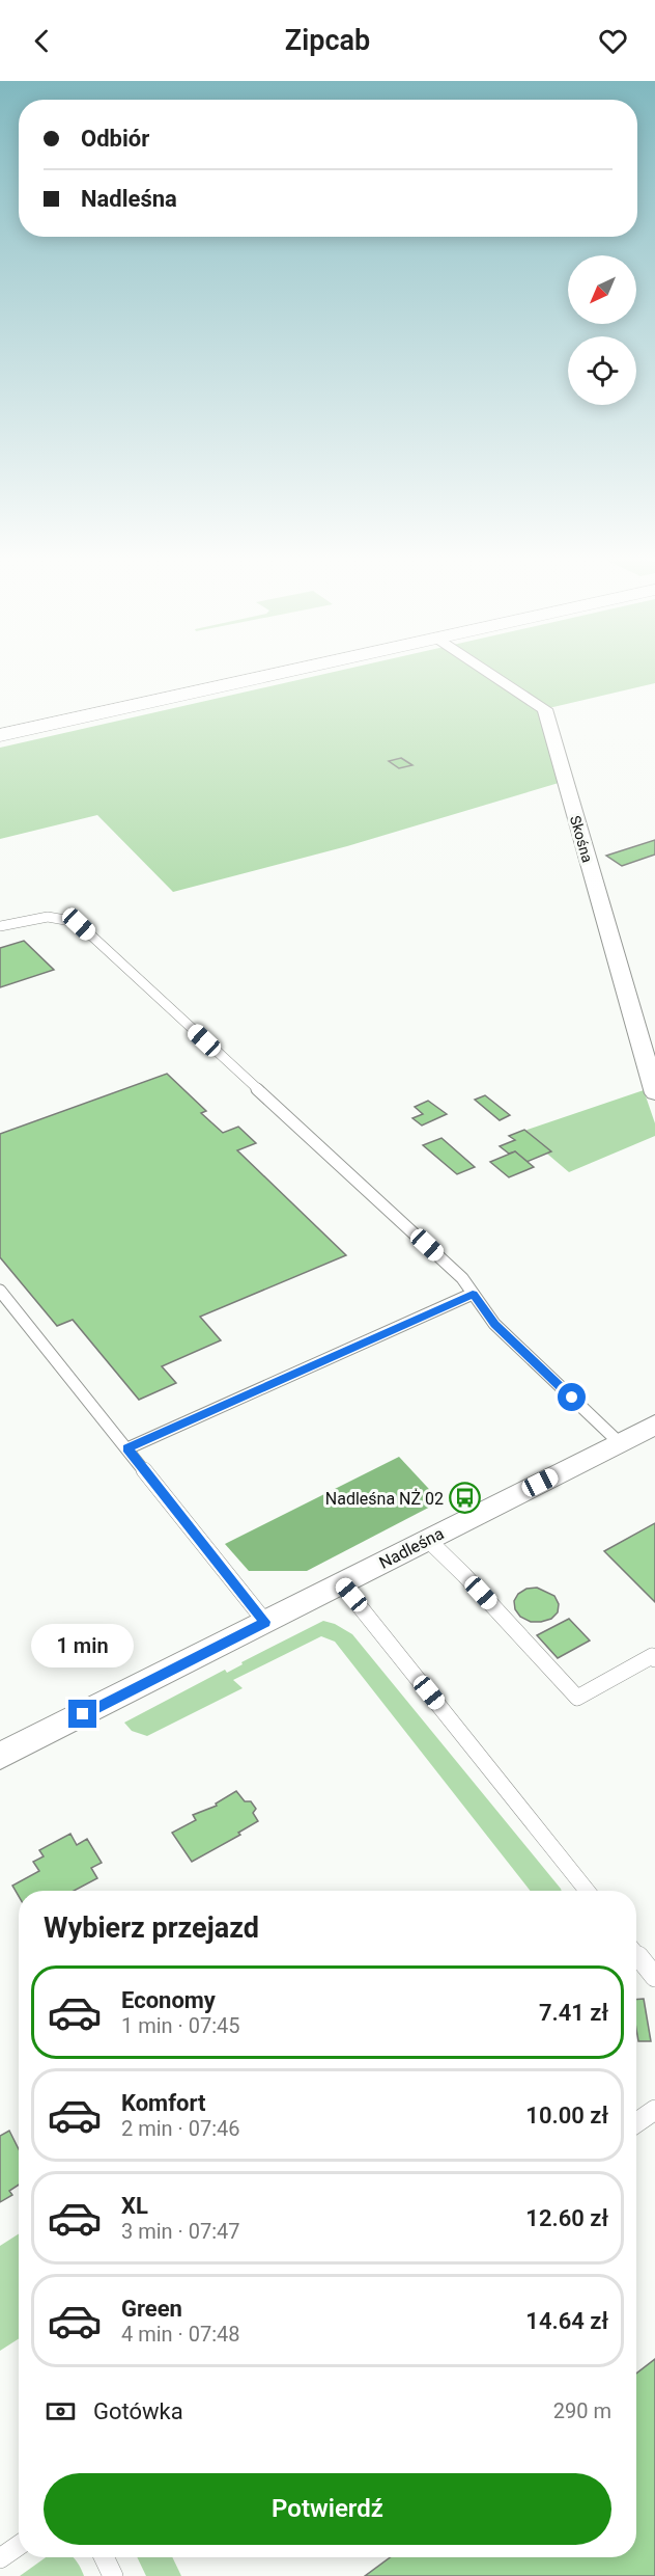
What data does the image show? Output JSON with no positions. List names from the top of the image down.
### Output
{
  "streets": {
    "street": ["Skośna", "Nadleśna"]
  },
  "places": {
    "bus stop": ["Nadleśna NŻ 02"]
  },
  "north": "bottom left",
  "page": {
    "header": "Zipcab",
    "banner": ["Odbiór", "Nadleśna"],
    "bubble": "1 min",
    "heading": "Wybierz przejazd",
    "list": [
      {
        "name": "Economy",
        "note": "1 min · 07:45",
        "value": "7.41 zł"
      },
      {
        "name": "Komfort",
        "note": "2 min · 07:46",
        "value": "10.00 zł"
      },
      {
        "name": "XL",
        "note": "3 min · 07:47",
        "value": "12.60 zł"
      },
      {
        "name": "Green",
        "note": "4 min · 07:48",
        "value": "14.64 zł"
      }
    ],
    "pay": ["Gotówka", "290 m"],
    "buttons": "Potwierdź"
  }
}
